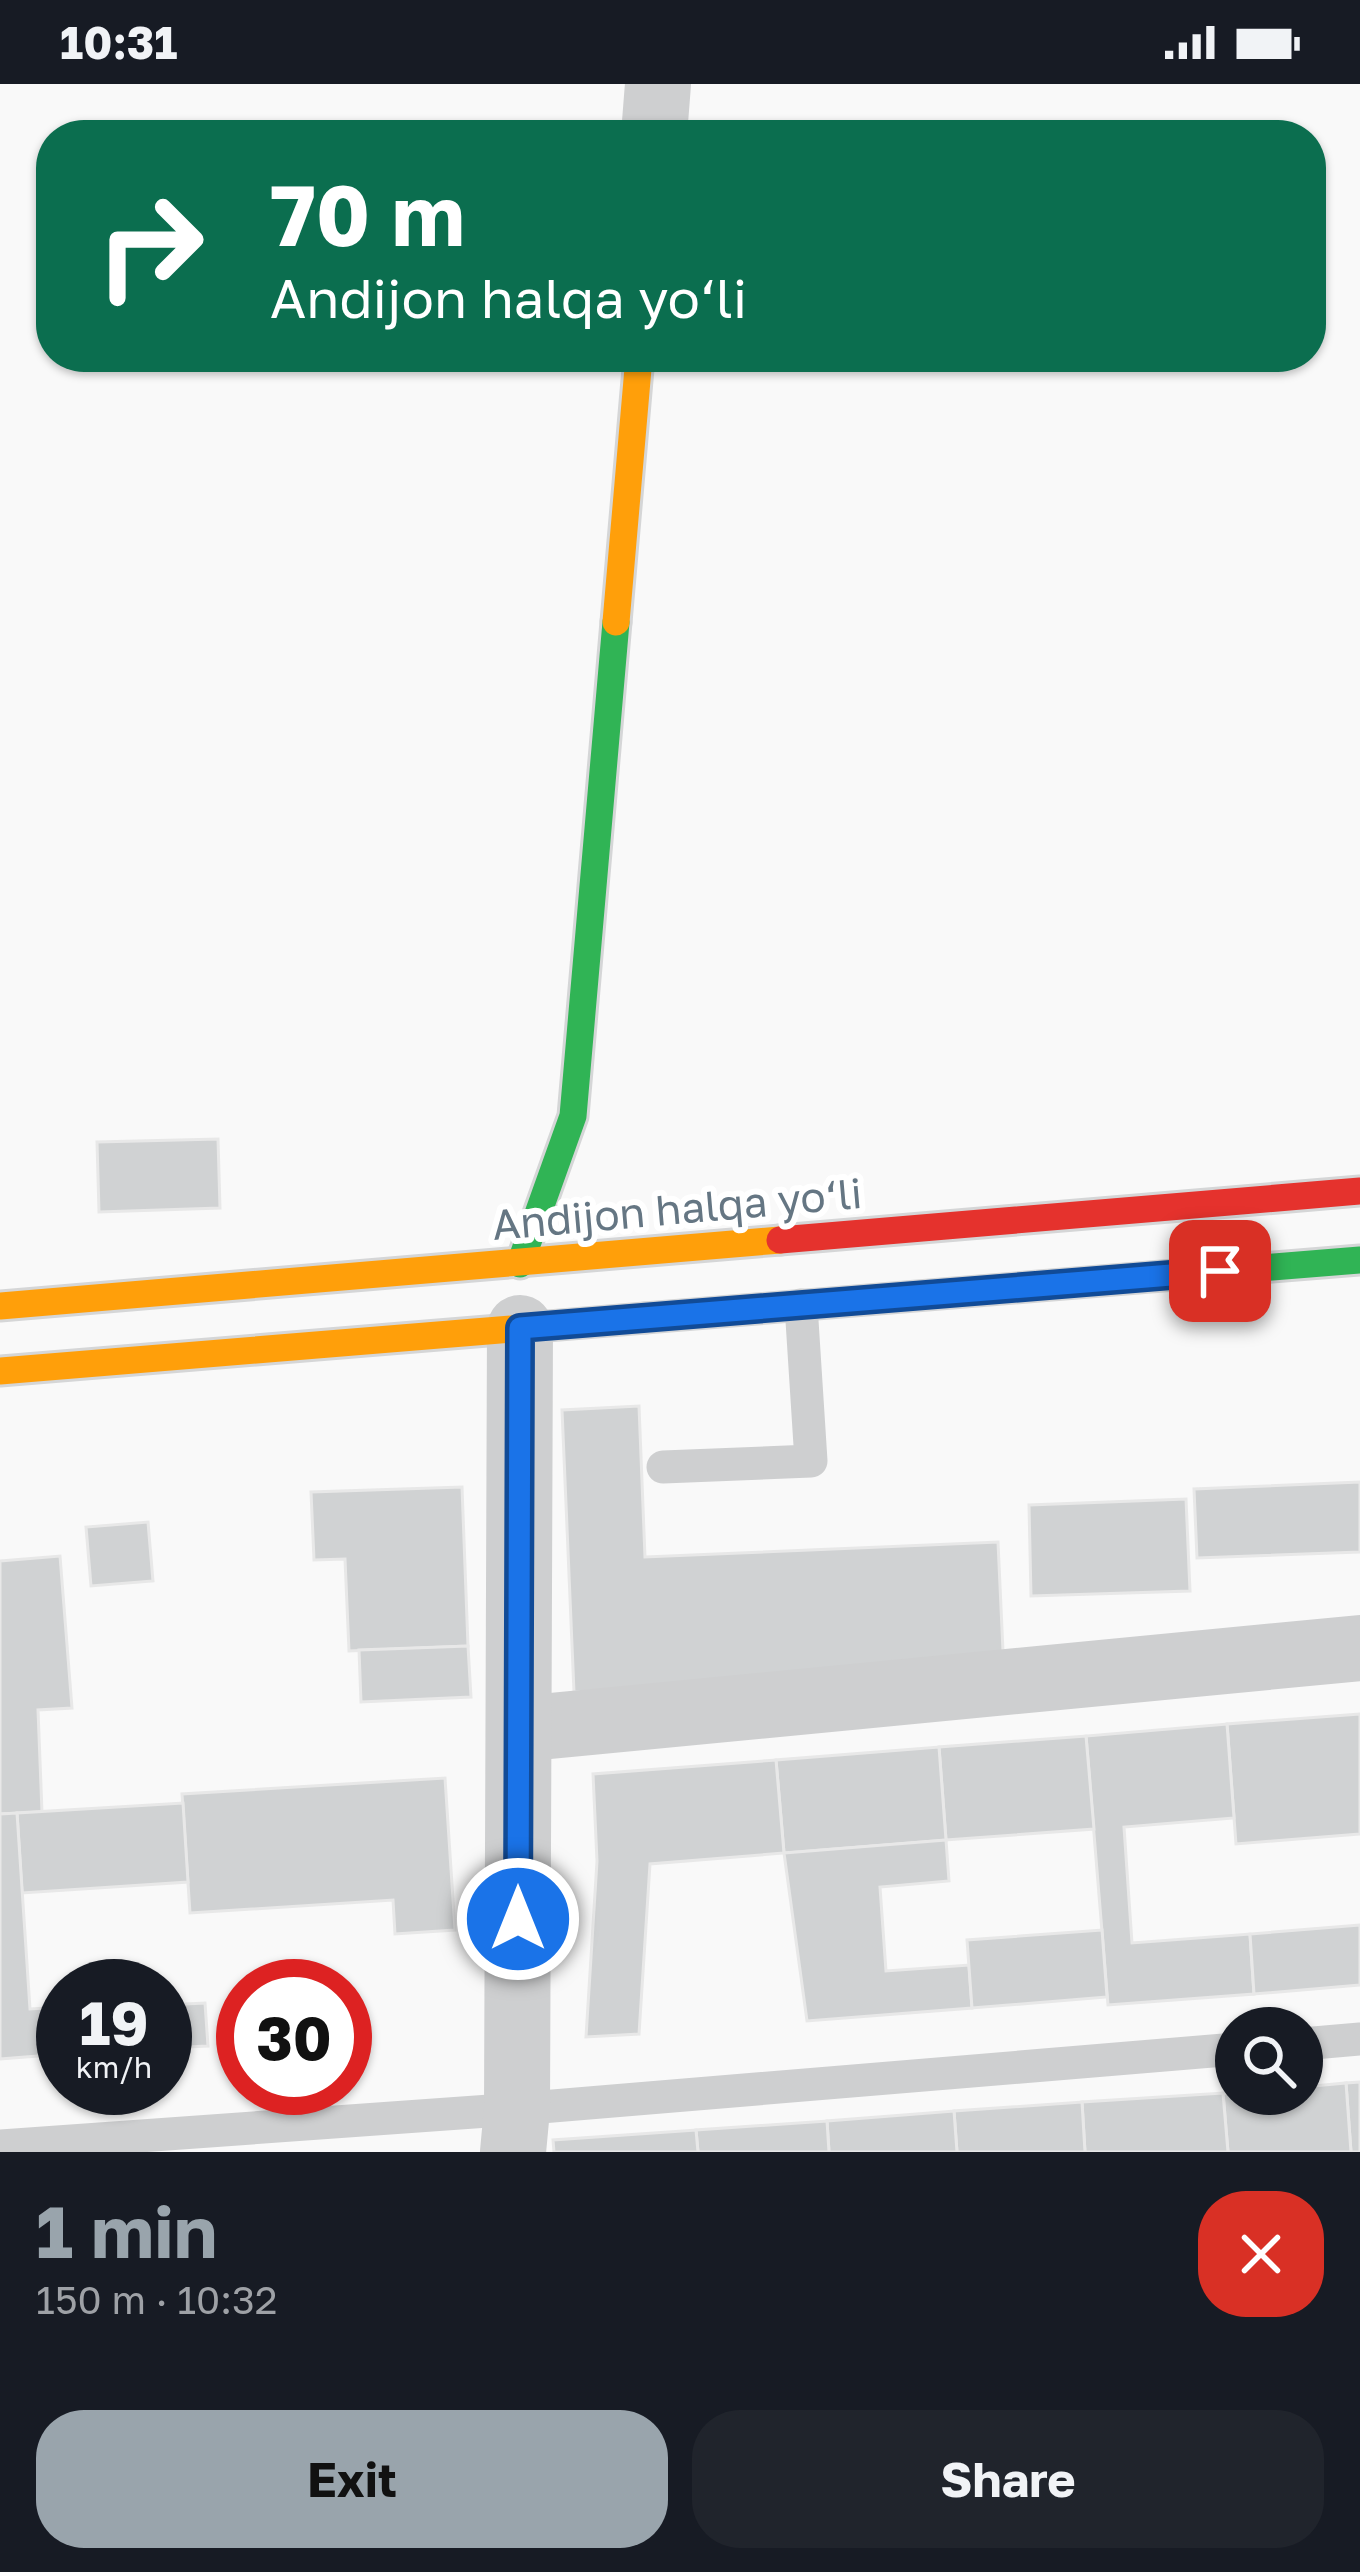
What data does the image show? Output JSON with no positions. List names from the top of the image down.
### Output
{
  "streets": {
    "main road": ["Andijon halqa yo‘li"]
  },
  "page": {
    "status": "10:31",
    "turn": ["70 m", "Andijon halqa yo‘li"],
    "speed": "19 km/h",
    "limit": "30",
    "heading": ["1 min", "150 m · 10:32"],
    "buttons": ["Exit", "Share"]
  }
}
